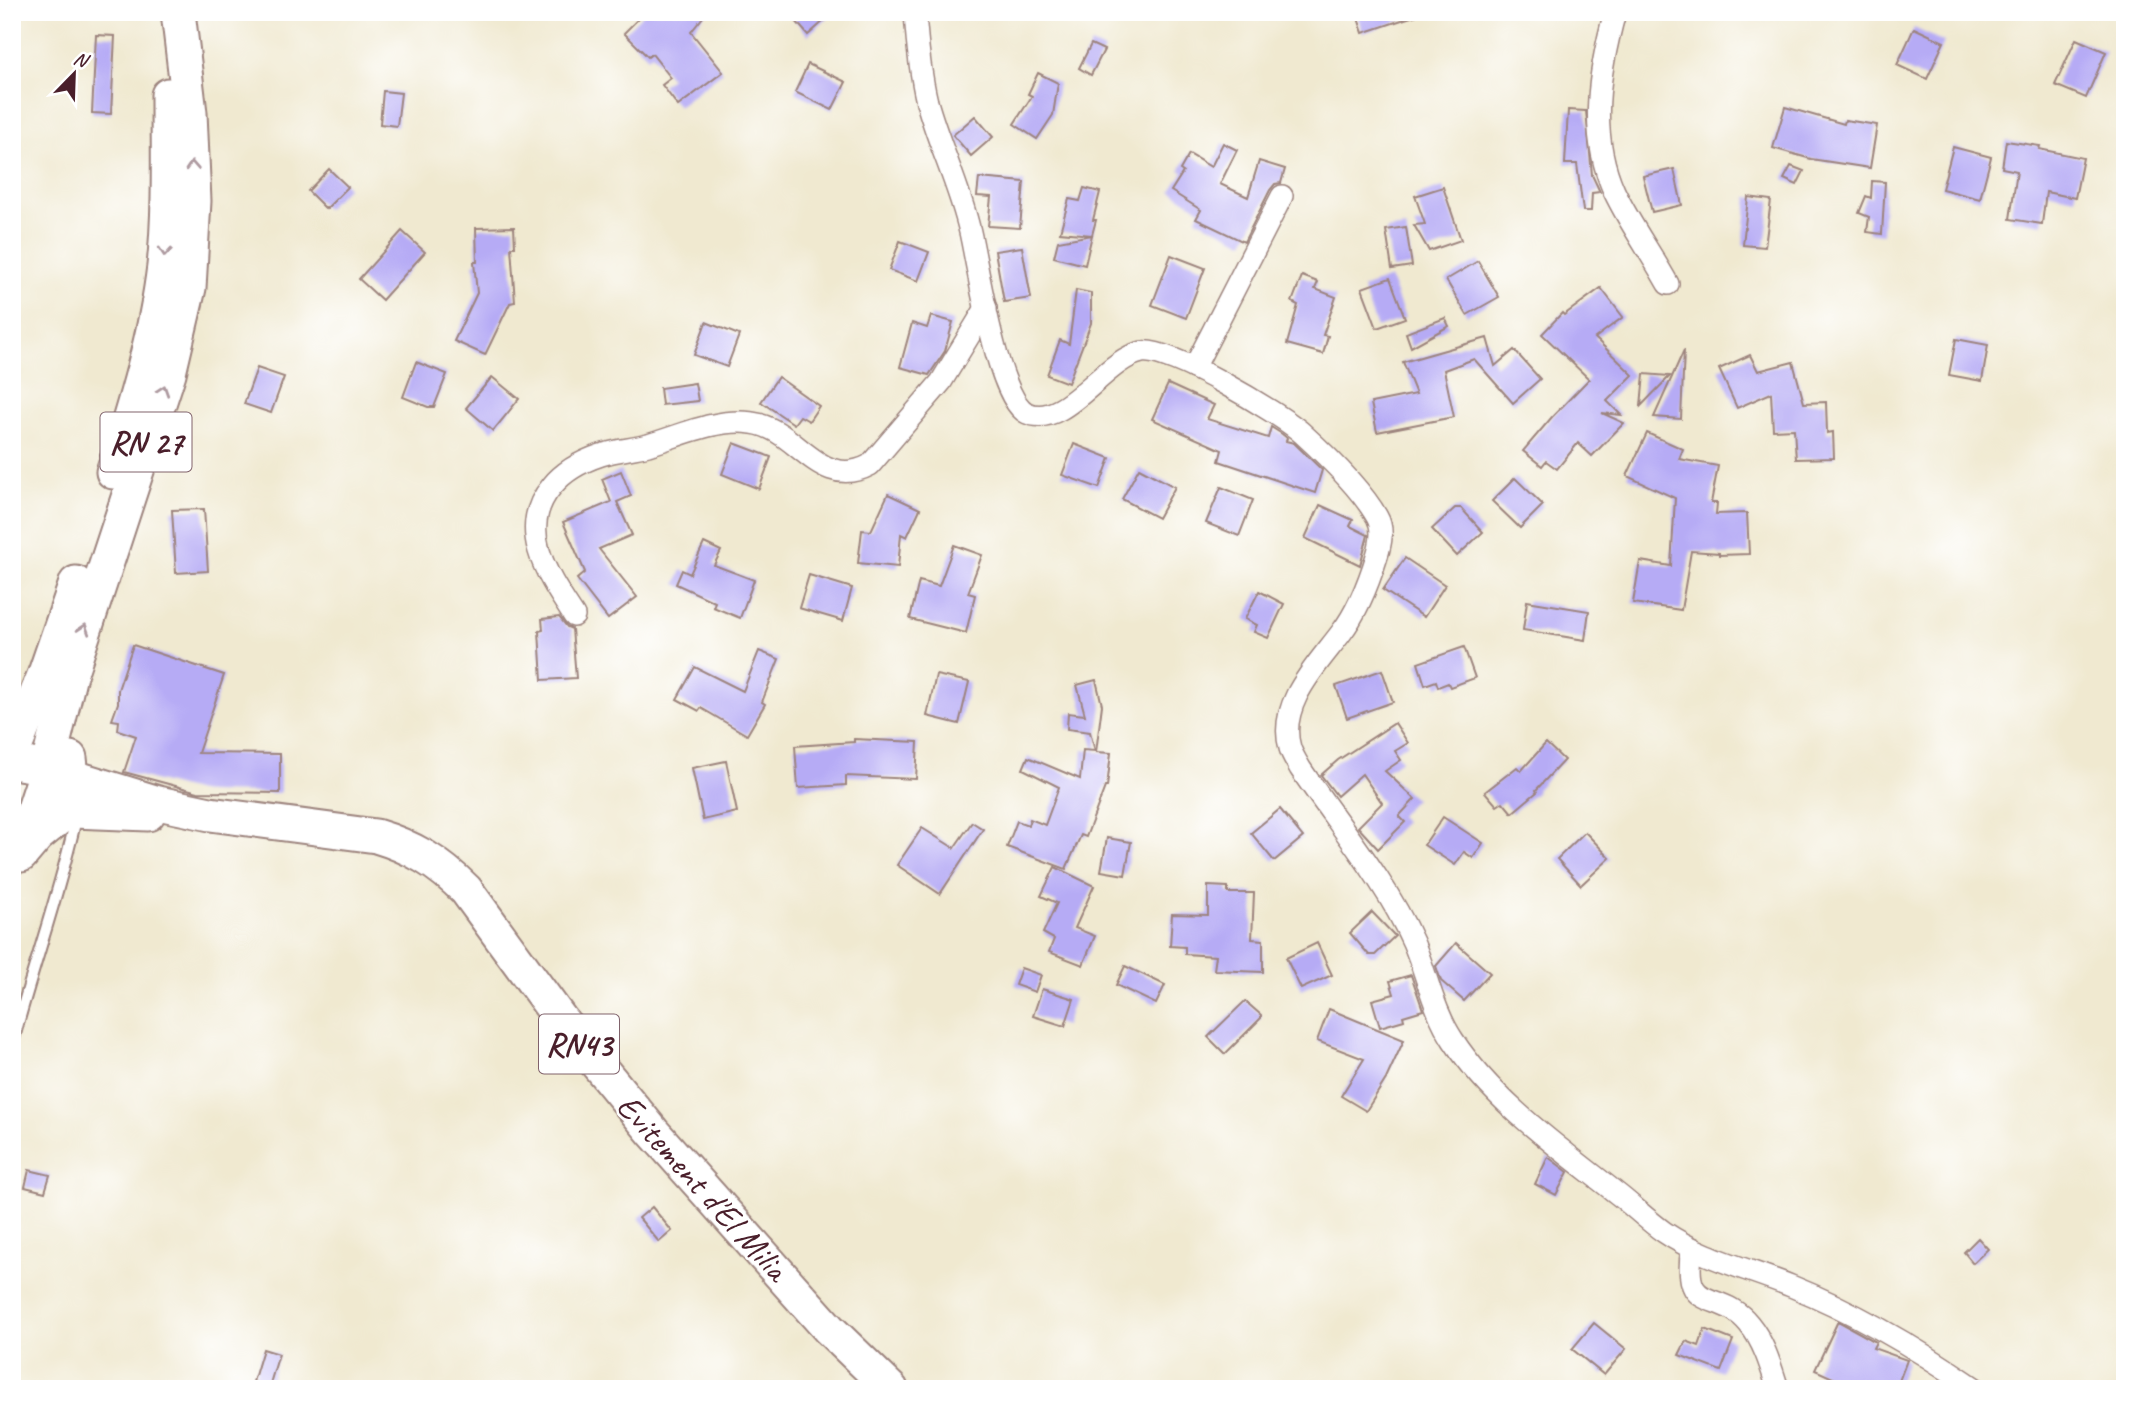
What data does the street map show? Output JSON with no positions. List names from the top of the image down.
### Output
{
  "streets": {
    "main road": ["RN 27", "RN43", "Evitement d'El Milia"]
  },
  "crossings": [
    ["RN 27", "Evitement d'El Milia"]
  ],
  "north": "top right"
}
